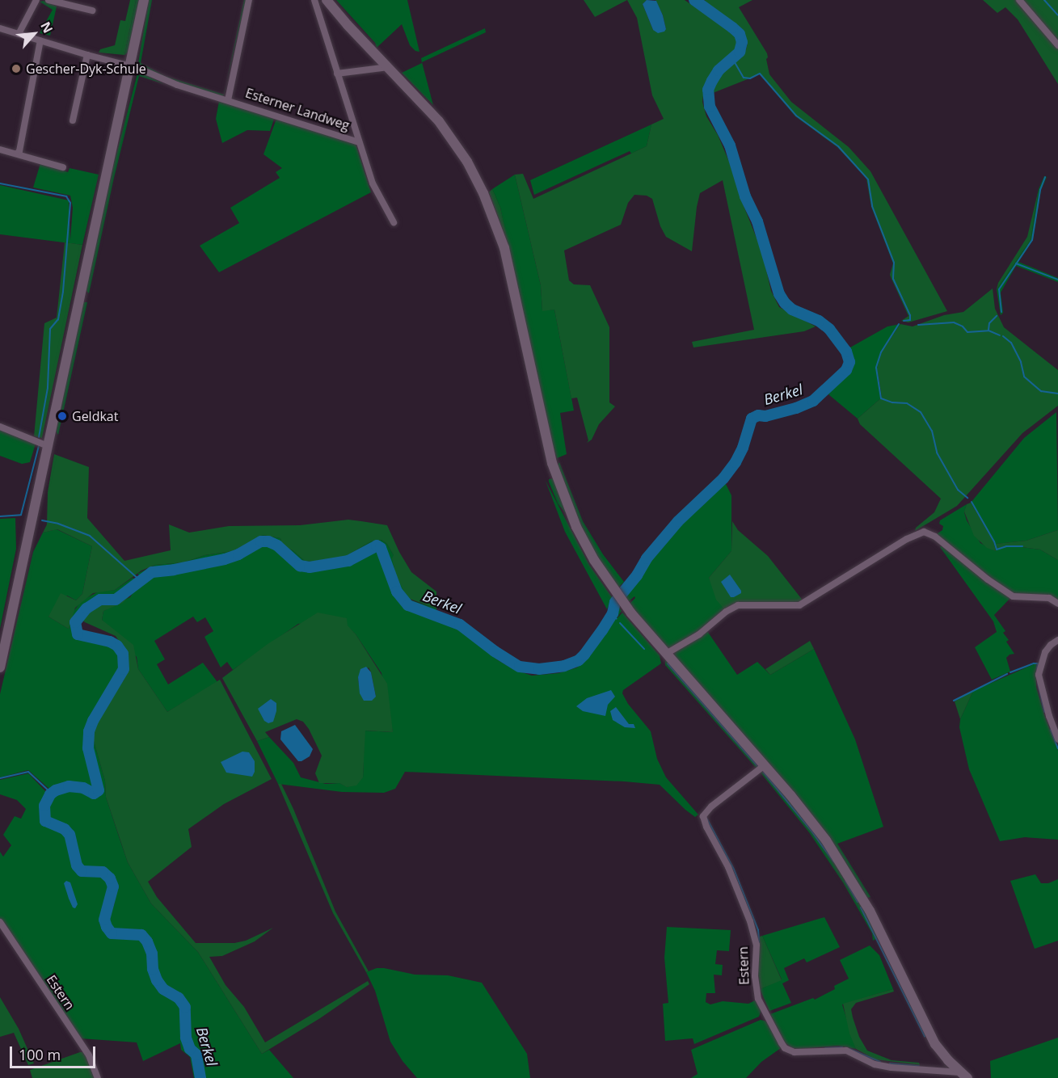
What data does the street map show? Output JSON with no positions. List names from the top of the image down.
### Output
{
  "streets": {
    "street": ["Esterner Landweg", "Estern"]
  },
  "water": ["Berkel"],
  "places": ["Gescher-Dyk-Schule", "Geldkat"],
  "scale_bar": "100 m",
  "north": "top right"
}
